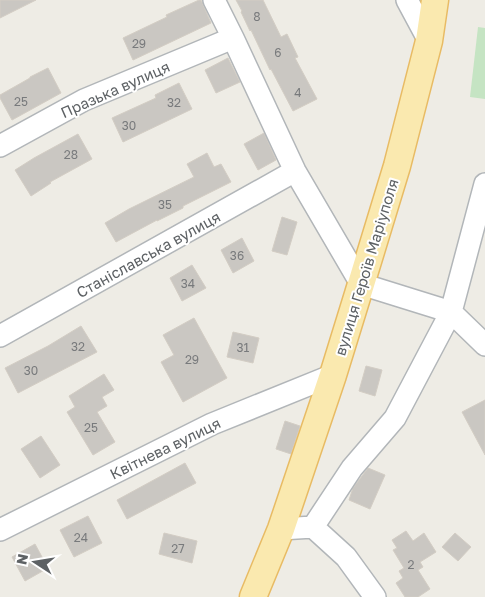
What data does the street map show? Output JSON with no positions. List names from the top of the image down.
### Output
{
  "streets": {
    "main road": ["вулиця Героїв Маріуполя"],
    "street": ["Празька вулиця", "Станіславська вулиця", "Квітнева вулиця"]
  },
  "crossings": [
    ["вулиця Героїв Маріуполя", "Квітнева вулиця"]
  ],
  "house_numbers": [
    "8",
    "29",
    "6",
    "4",
    "25",
    "32",
    "30",
    "28",
    "35",
    "36",
    "34",
    "32",
    "31",
    "29",
    "30",
    "25",
    "24",
    "27",
    "2"
  ],
  "north": "left"
}
